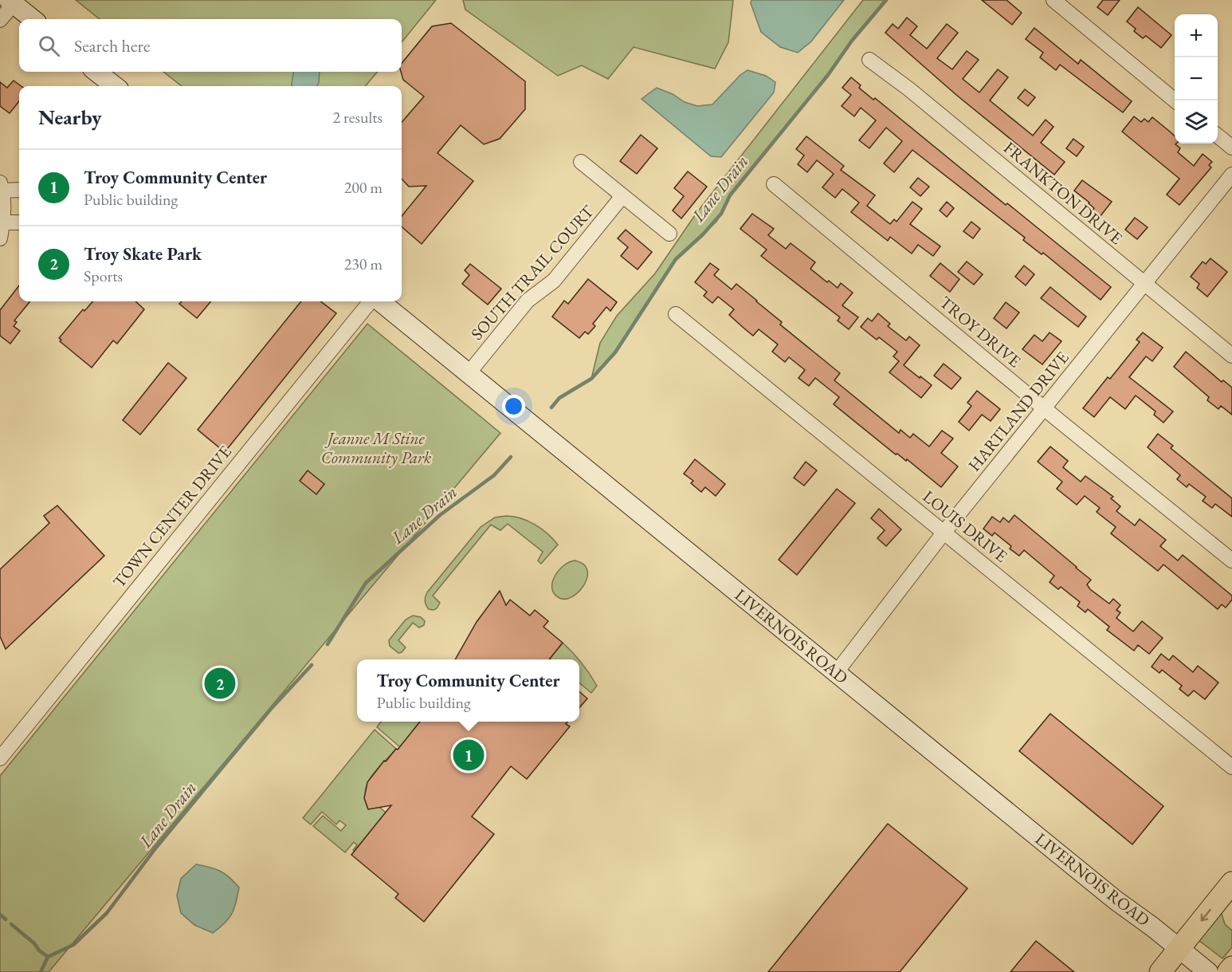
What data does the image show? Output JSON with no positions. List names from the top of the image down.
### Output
{
  "streets": {
    "main road": ["LIVERNOIS ROAD"],
    "street": [
      "FRANKTON DRIVE",
      "SOUTH TRAIL COURT",
      "TROY DRIVE",
      "HARTLAND DRIVE",
      "TOWN CENTER DRIVE",
      "LOUIS DRIVE"
    ]
  },
  "crossings": [
    ["FRANKTON DRIVE", "HARTLAND DRIVE"],
    ["SOUTH TRAIL COURT", "LIVERNOIS ROAD"],
    ["TROY DRIVE", "HARTLAND DRIVE"],
    ["HARTLAND DRIVE", "LOUIS DRIVE"],
    ["HARTLAND DRIVE", "LIVERNOIS ROAD"]
  ],
  "water": ["Lane Drain"],
  "parks": ["Jeanne M Stine Community Park"],
  "page": {
    "map_buttons": ["+", "−"],
    "search": "Search here",
    "heading": ["Nearby", "2 results"],
    "list": [
      {
        "mark": "1",
        "name": "Troy Community Center",
        "note": "Public building",
        "value": "200 m"
      },
      {
        "mark": "2",
        "name": "Troy Skate Park",
        "note": "Sports",
        "value": "230 m"
      }
    ],
    "popup": ["Troy Community Center", "Public building"],
    "pins": ["2", "1"]
  }
}
